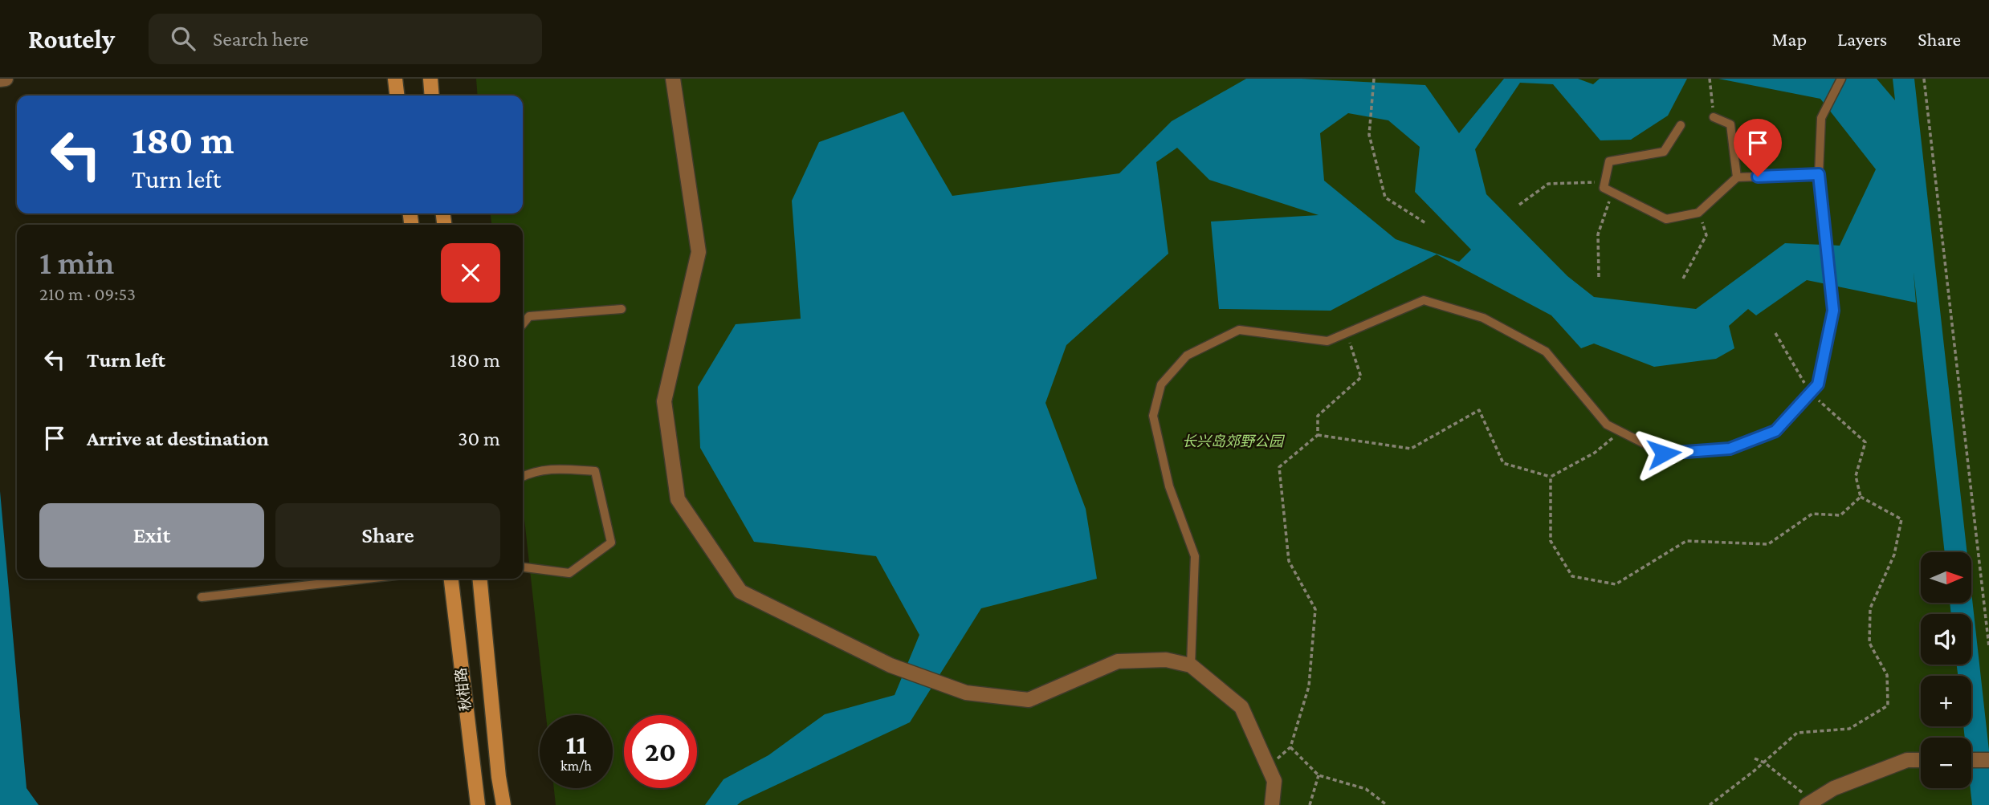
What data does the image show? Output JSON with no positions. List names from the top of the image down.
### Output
{
  "streets": {
    "street": ["秋柑路"]
  },
  "parks": ["长兴岛郊野公园"],
  "north": "right",
  "page": {
    "header": "Routely",
    "search": "Search here",
    "nav": ["Map", "Layers", "Share"],
    "turn": ["180 m", "Turn left"],
    "heading": ["1 min", "210 m · 09:53"],
    "list": [
      {
        "name": "Turn left",
        "value": "180 m"
      },
      {
        "name": "Arrive at destination",
        "value": "30 m"
      }
    ],
    "buttons": ["Exit", "Share"],
    "map_buttons": ["+", "−"],
    "speed": "11 km/h",
    "limit": "20"
  }
}
